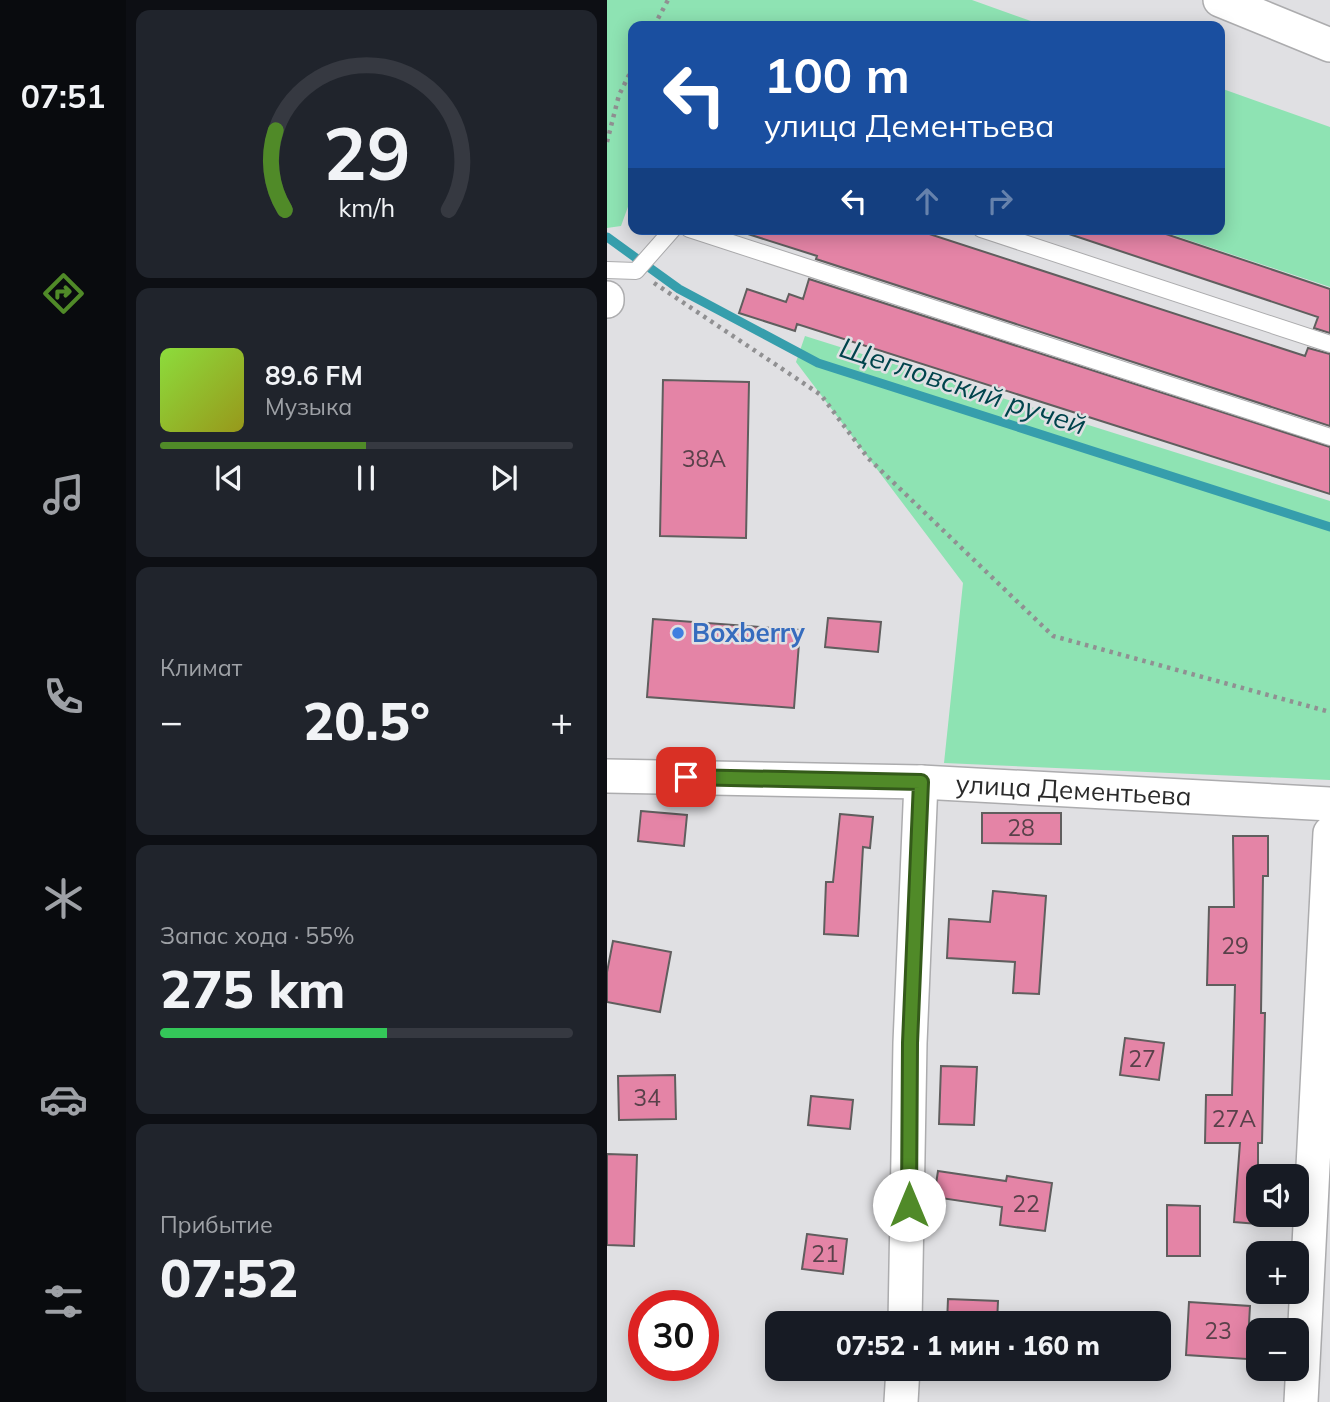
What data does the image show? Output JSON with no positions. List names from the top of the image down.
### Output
{
  "streets": {
    "street": ["улица Дементьева"]
  },
  "water": ["Щегловский ручей"],
  "places": ["Boxberry"],
  "house_numbers": [
    "38А",
    "28",
    "29",
    "27",
    "34",
    "27А",
    "22",
    "21",
    "23"
  ],
  "page": {
    "tabs": "07:51",
    "turn": ["100 m", "улица Дементьева"],
    "song": ["89.6 FM", "Музыка"],
    "tile": [
      "Климат",
      ["Запас хода · 55%", "275 km"],
      ["Прибытие", "07:52"]
    ],
    "heat": ["−", "20.5°", "+"],
    "map_buttons": ["+", "−"],
    "limit": "30",
    "trip": "07:52 · 1 мин · 160 m",
    "gauge": ["29", "km/h"]
  }
}
